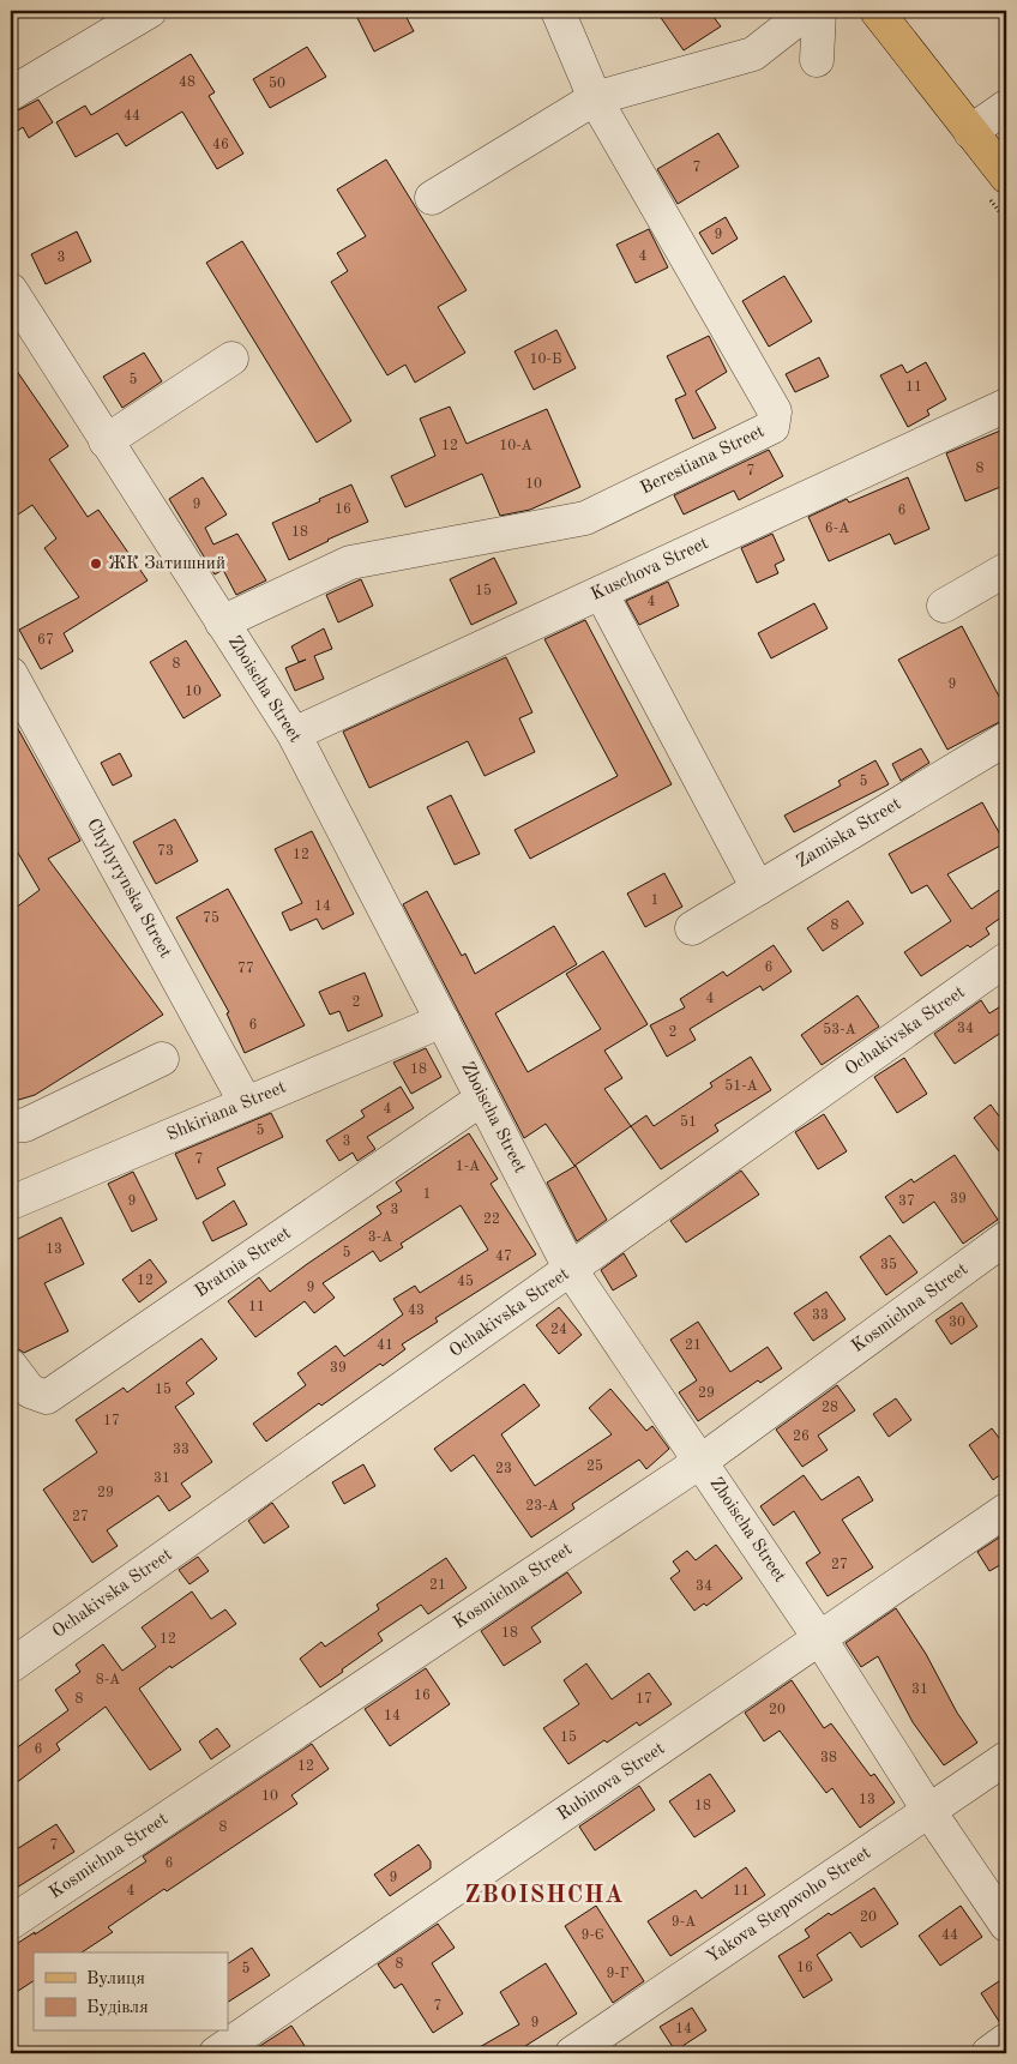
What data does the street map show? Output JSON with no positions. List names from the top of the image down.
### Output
{
  "streets": {
    "street": [
      "Berestiana Street",
      "Kuschova Street",
      "Zboischa Street",
      "Zamiska Street",
      "Chyhyrynska Street",
      "Ochakivska Street",
      "Shkiriana Street",
      "Bratnia Street",
      "Kosmichna Street",
      "Rubinova Street",
      "Yakova Stepovoho Street"
    ]
  },
  "crossings": [
    ["Berestiana Street", "Zboischa Street"],
    ["Kuschova Street", "Zboischa Street"],
    ["Zboischa Street", "Ochakivska Street"],
    ["Zboischa Street", "Shkiriana Street"],
    ["Zboischa Street", "Bratnia Street"],
    ["Zboischa Street", "Kosmichna Street"],
    ["Zboischa Street", "Rubinova Street"],
    ["Zboischa Street", "Yakova Stepovoho Street"],
    ["Chyhyrynska Street", "Shkiriana Street"]
  ],
  "districts": ["ZBOISHCHA"],
  "places": ["ЖК Затишний"],
  "house_numbers": [
    "48",
    "50",
    "44",
    "46",
    "7",
    "9",
    "4",
    "3",
    "10-Б",
    "5",
    "11",
    "12",
    "10-А",
    "8",
    "7",
    "10",
    "9",
    "16",
    "6",
    "6-А",
    "18",
    "15",
    "4",
    "67",
    "8",
    "9",
    "10",
    "5",
    "73",
    "12",
    "1",
    "14",
    "75",
    "8",
    "6",
    "77",
    "4",
    "2",
    "6",
    "34",
    "53-А",
    "2",
    "18",
    "51-А",
    "4",
    "51",
    "5",
    "3",
    "7",
    "1-А",
    "1",
    "39",
    "9",
    "37",
    "3",
    "22",
    "3-А",
    "13",
    "5",
    "47",
    "35",
    "12",
    "45",
    "9",
    "11",
    "43",
    "33",
    "30",
    "24",
    "41",
    "21",
    "39",
    "15",
    "29",
    "28",
    "17",
    "26",
    "33",
    "25",
    "23",
    "31",
    "29",
    "23-А",
    "27",
    "27",
    "21",
    "34",
    "18",
    "12",
    "8-А",
    "31",
    "16",
    "8",
    "17",
    "20",
    "14",
    "15",
    "6",
    "38",
    "12",
    "10",
    "13",
    "18",
    "8",
    "7",
    "6",
    "9",
    "4",
    "11",
    "20",
    "9-А",
    "9-Є",
    "44",
    "8",
    "16",
    "5",
    "9-Г",
    "7",
    "9",
    "14"
  ],
  "legend": ["Вулиця", "Будівля"]
}
